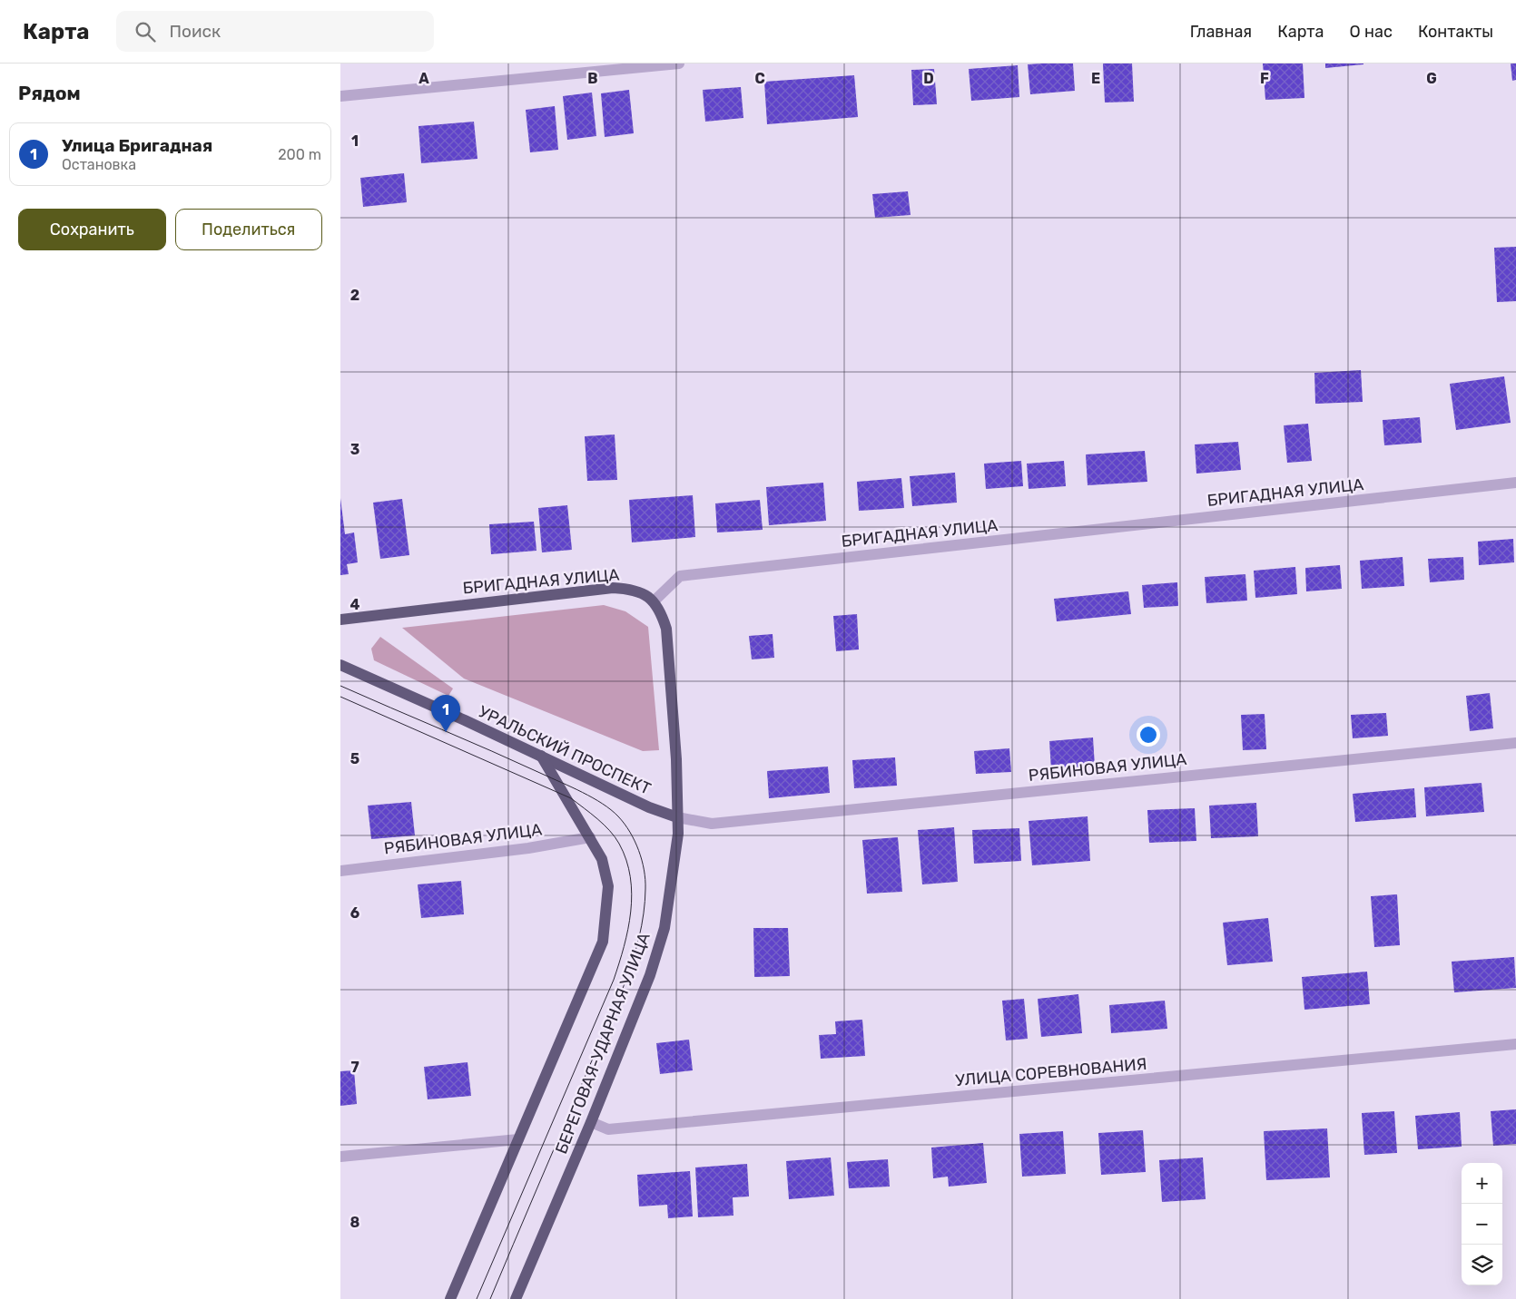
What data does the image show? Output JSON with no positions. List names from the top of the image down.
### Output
{
  "streets": {
    "main road": ["БРИГАДНАЯ УЛИЦА", "УРАЛЬСКИЙ ПРОСПЕКТ", "БЕРЕГОВАЯ-УДАРНАЯ УЛИЦА"],
    "street": ["РЯБИНОВАЯ УЛИЦА", "УЛИЦА СОРЕВНОВАНИЯ"]
  },
  "crossings": [
    ["БРИГАДНАЯ УЛИЦА", "БЕРЕГОВАЯ-УДАРНАЯ УЛИЦА"],
    ["УРАЛЬСКИЙ ПРОСПЕКТ", "РЯБИНОВАЯ УЛИЦА"],
    ["УРАЛЬСКИЙ ПРОСПЕКТ", "БЕРЕГОВАЯ-УДАРНАЯ УЛИЦА"],
    ["РЯБИНОВАЯ УЛИЦА", "БЕРЕГОВАЯ-УДАРНАЯ УЛИЦА"],
    ["БЕРЕГОВАЯ-УДАРНАЯ УЛИЦА", "УЛИЦА СОРЕВНОВАНИЯ"]
  ],
  "page": {
    "header": "Карта",
    "search": "Поиск",
    "nav": [
      "Главная",
      "Карта",
      "О нас",
      "Контакты"
    ],
    "heading": "Рядом",
    "list": [
      {
        "mark": "1",
        "name": "Улица Бригадная",
        "note": "Остановка",
        "value": "200 m"
      }
    ],
    "buttons": ["Сохранить", "Поделиться"],
    "pins": "1",
    "map_buttons": ["+", "−"]
  },
  "grid": {
    "columns": [
      "A",
      "B",
      "C",
      "D",
      "E",
      "F",
      "G"
    ],
    "rows": [
      "1",
      "2",
      "3",
      "4",
      "5",
      "6",
      "7",
      "8"
    ]
  }
}
